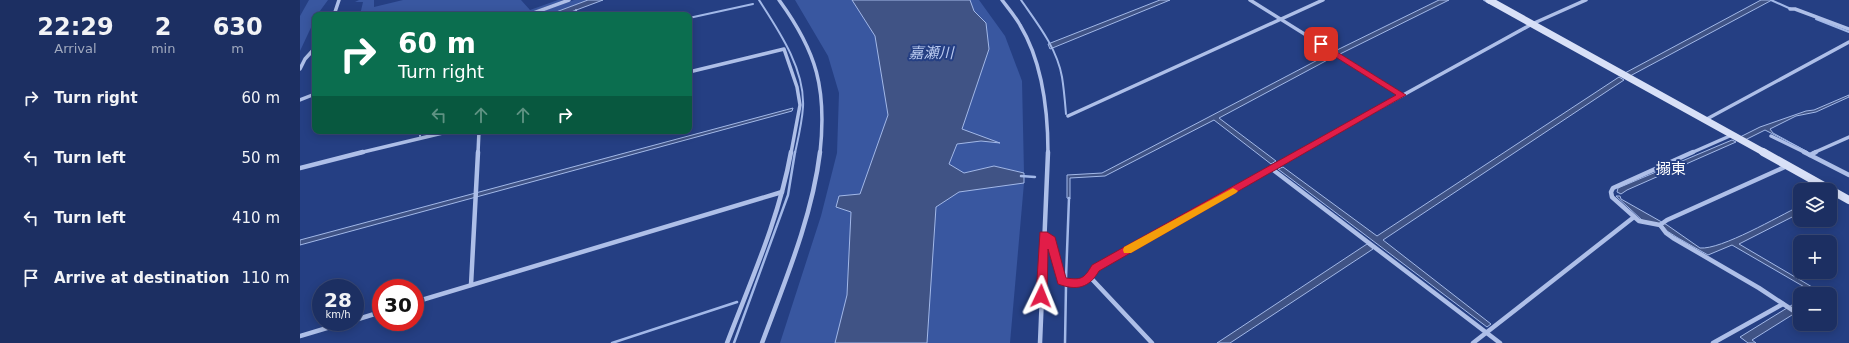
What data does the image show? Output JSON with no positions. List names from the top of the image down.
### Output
{
  "districts": ["搦東"],
  "water": ["嘉瀬川"],
  "page": {
    "eta": [
      "22:29",
      "Arrival",
      "2",
      "min",
      "630",
      "m"
    ],
    "turn": ["60 m", "Turn right"],
    "list": [
      {
        "name": "Turn right",
        "value": "60 m"
      },
      {
        "name": "Turn left",
        "value": "50 m"
      },
      {
        "name": "Turn left",
        "value": "410 m"
      },
      {
        "name": "Arrive at destination",
        "value": "110 m"
      }
    ],
    "map_buttons": ["+", "−"],
    "speed": "28 km/h",
    "limit": "30"
  }
}
